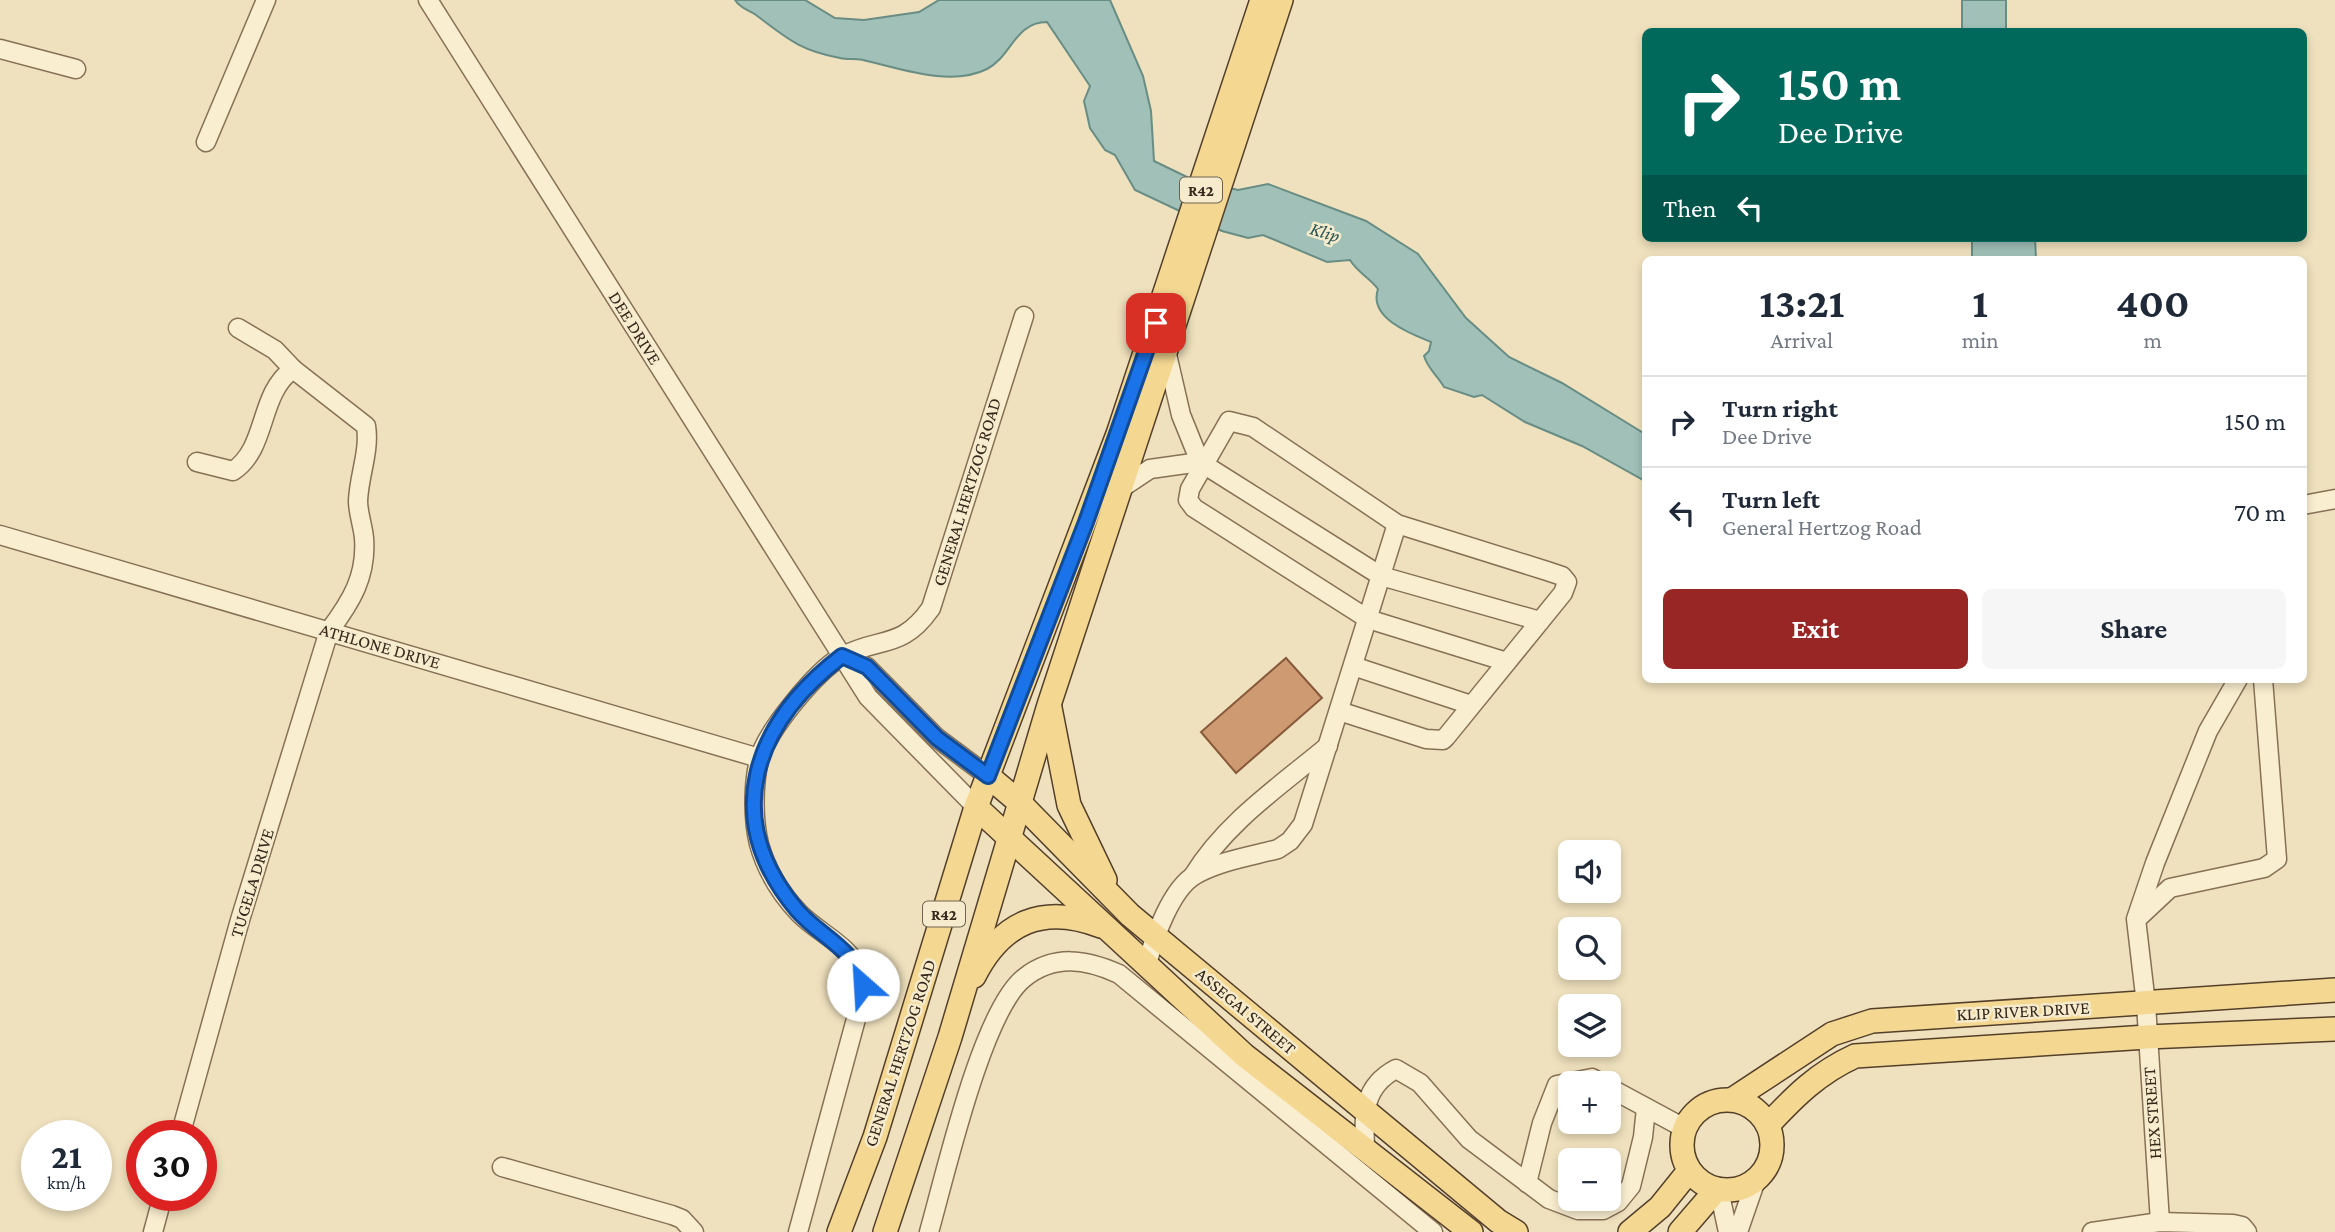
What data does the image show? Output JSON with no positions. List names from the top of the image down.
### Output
{
  "streets": {
    "main road": [
      "R42",
      "GENERAL HERTZOG ROAD",
      "ASSEGAI STREET",
      "KLIP RIVER DRIVE"
    ],
    "street": [
      "DEE DRIVE",
      "ATHLONE DRIVE",
      "TUGELA DRIVE",
      "HEX STREET"
    ]
  },
  "crossings": [
    ["DEE DRIVE", "GENERAL HERTZOG ROAD"],
    ["DEE DRIVE", "ASSEGAI STREET"],
    ["GENERAL HERTZOG ROAD", "ASSEGAI STREET"],
    ["ATHLONE DRIVE", "TUGELA DRIVE"],
    ["KLIP RIVER DRIVE", "HEX STREET"]
  ],
  "water": ["Klip"],
  "page": {
    "turn": ["150 m", "Dee Drive"],
    "then": "Then",
    "eta": [
      "13:21",
      "Arrival",
      "1",
      "min",
      "400",
      "m"
    ],
    "list": [
      {
        "name": "Turn right",
        "note": "Dee Drive",
        "value": "150 m"
      },
      {
        "name": "Turn left",
        "note": "General Hertzog Road",
        "value": "70 m"
      }
    ],
    "buttons": ["Exit", "Share"],
    "map_buttons": ["+", "−"],
    "speed": "21 km/h",
    "limit": "30"
  }
}
